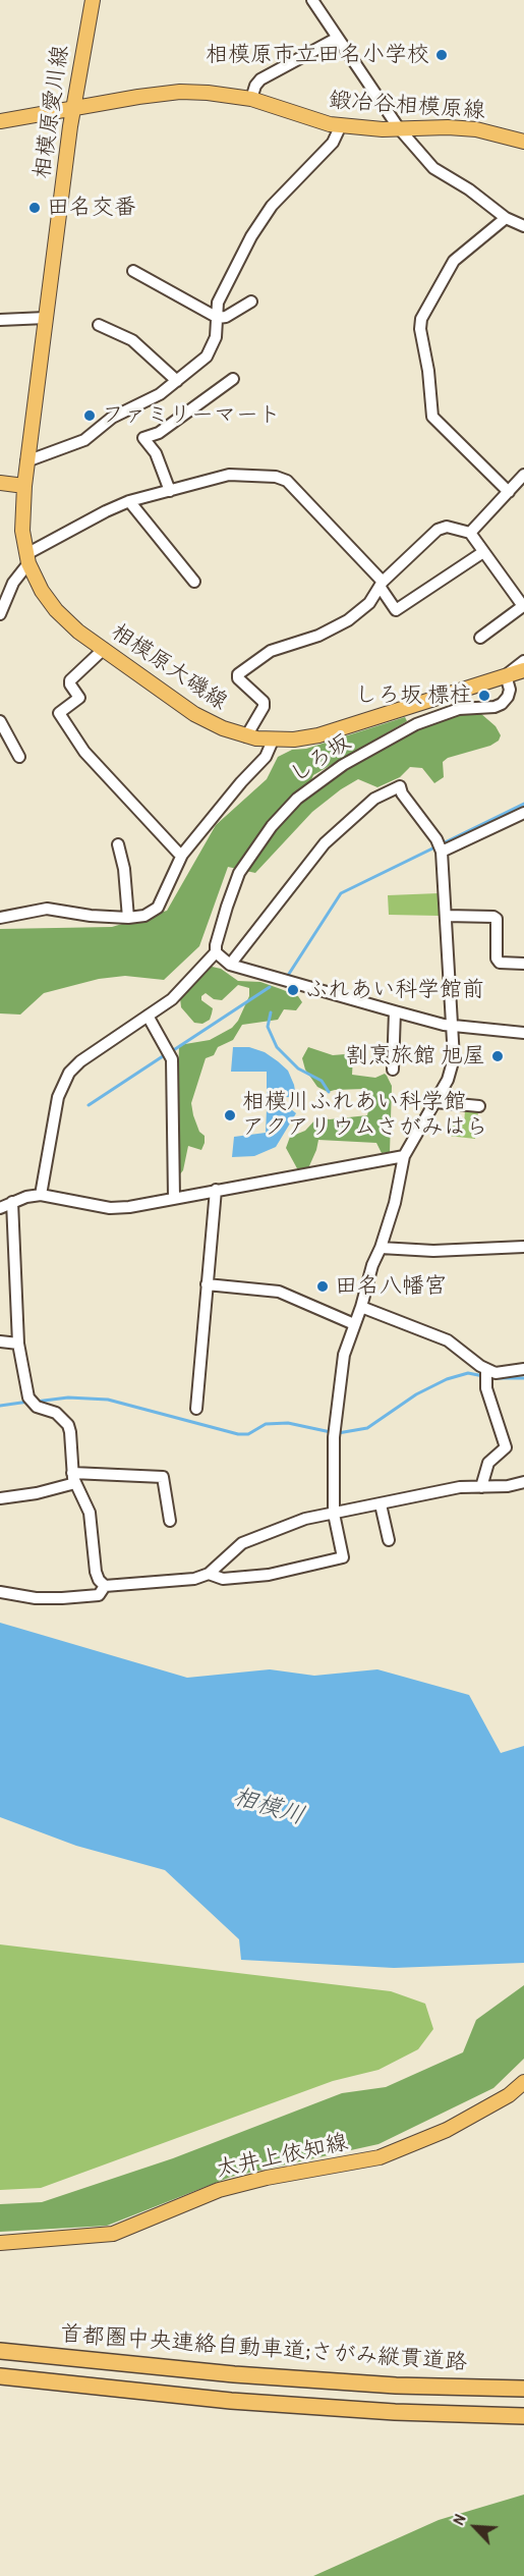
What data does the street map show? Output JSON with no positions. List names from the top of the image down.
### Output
{
  "streets": {
    "highway": ["首都圏中央連絡自動車道;さがみ縦貫道路"],
    "main road": [
      "鍛冶谷相模原線",
      "相模原愛川線",
      "相模原大磯線",
      "太井上依知線"
    ],
    "street": ["しろ坂"]
  },
  "crossings": [
    ["鍛冶谷相模原線", "相模原愛川線"],
    ["相模原愛川線", "相模原大磯線"],
    ["相模原大磯線", "しろ坂"]
  ],
  "water": ["相模川"],
  "places": [
    "相模原市立田名小学校",
    "田名交番",
    "ファミリーマート",
    "しろ坂 標柱",
    "ふれあい科学館前",
    "割烹旅館 旭屋",
    "相模川ふれあい科学館 アクアリウムさがみはら",
    "田名八幡宮"
  ],
  "north": "top left"
}
